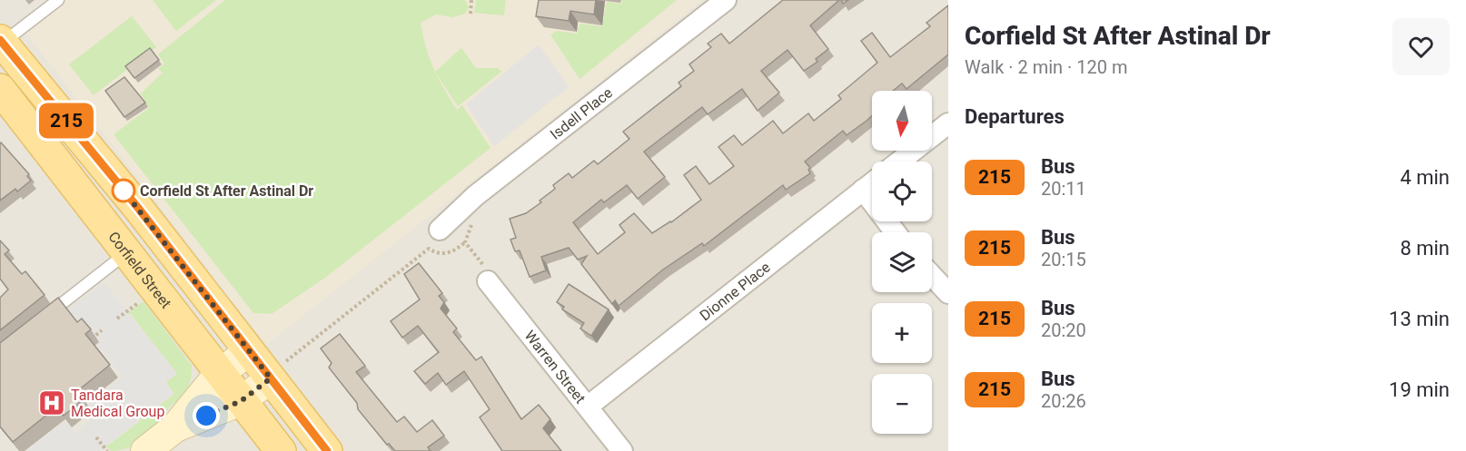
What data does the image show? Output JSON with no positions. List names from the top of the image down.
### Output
{
  "streets": {
    "main road": ["Corfield Street"],
    "street": ["Isdell Place", "Dionne Place", "Warren Street"]
  },
  "crossings": [
    ["Dionne Place", "Warren Street"]
  ],
  "places": {
    "other": ["Corfield St After Astinal Dr"],
    "hospital": ["Tandara Medical Group"]
  },
  "lines": ["bus line 215"],
  "north": "bottom",
  "page": {
    "on_map": "215",
    "heading": [
      ["Corfield St After Astinal Dr", "Walk · 2 min · 120 m"],
      "Departures"
    ],
    "map_buttons": ["+", "−"],
    "list": [
      {
        "mark": "215",
        "name": "Bus",
        "note": "20:11",
        "value": "4 min"
      },
      {
        "mark": "215",
        "name": "Bus",
        "note": "20:15",
        "value": "8 min"
      },
      {
        "mark": "215",
        "name": "Bus",
        "note": "20:20",
        "value": "13 min"
      },
      {
        "mark": "215",
        "name": "Bus",
        "note": "20:26",
        "value": "19 min"
      }
    ]
  }
}
